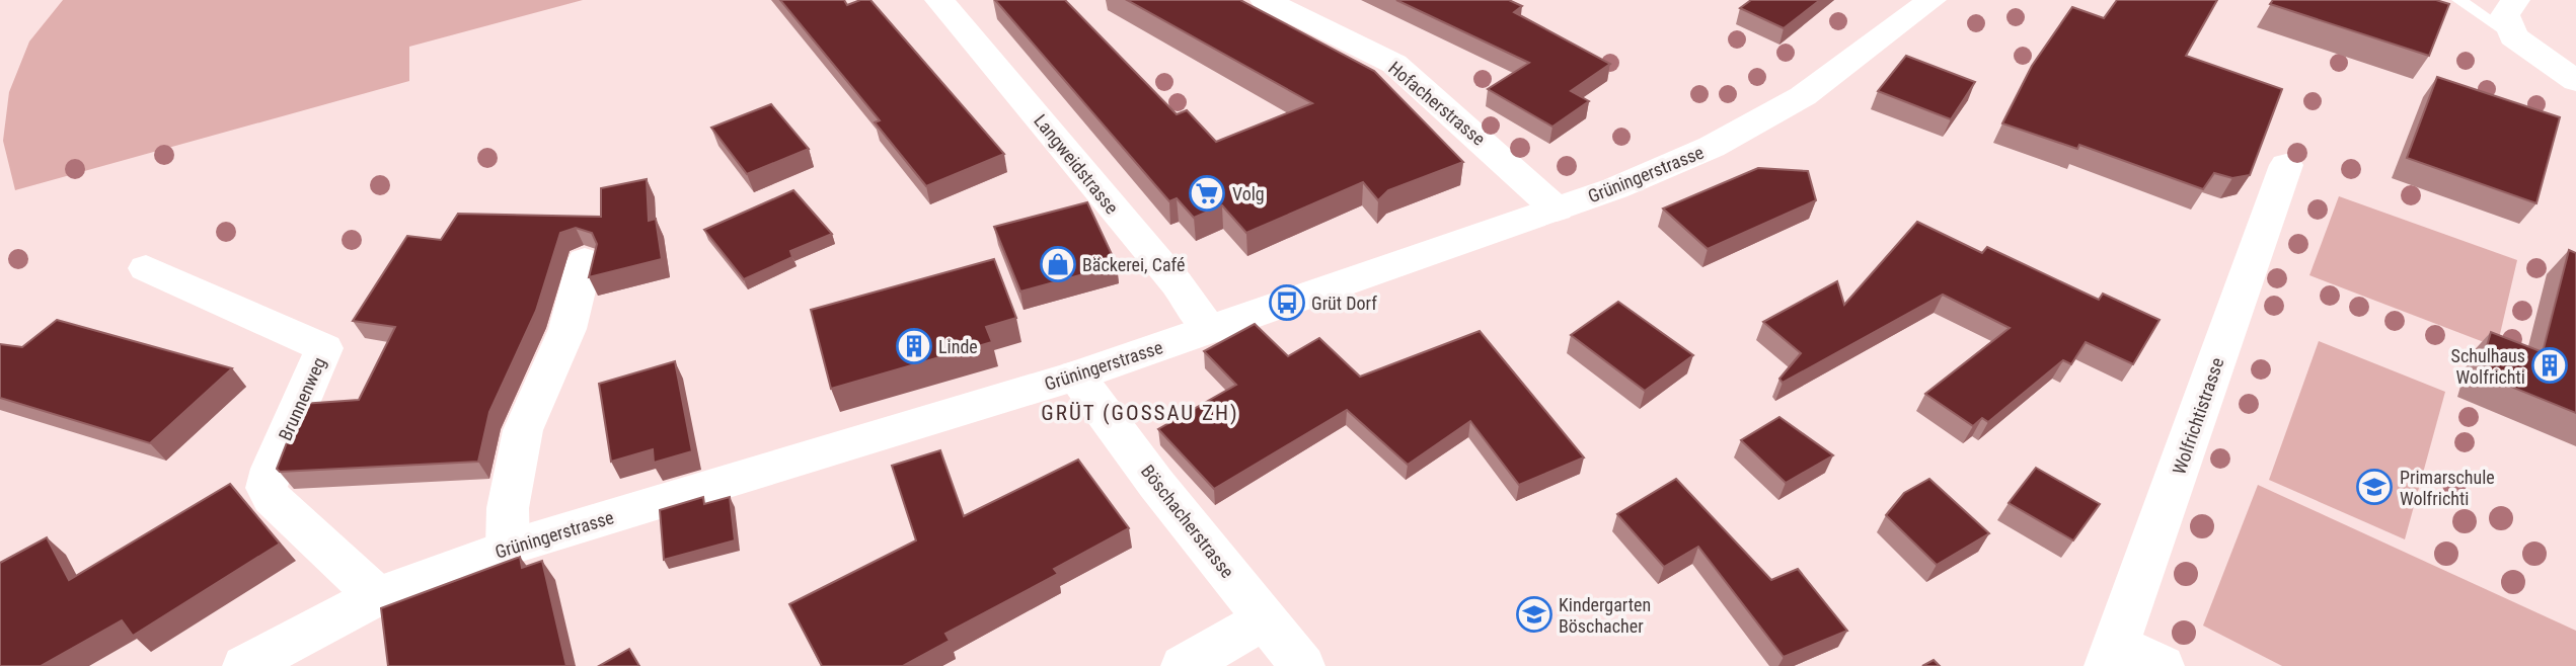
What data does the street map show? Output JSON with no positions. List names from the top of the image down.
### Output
{
  "streets": {
    "street": [
      "Hofacherstrasse",
      "Langweidstrasse",
      "Grüningerstrasse",
      "Brunnenweg",
      "Wolfrichtistrasse",
      "Böschacherstrasse"
    ]
  },
  "crossings": [
    ["Hofacherstrasse", "Grüningerstrasse"],
    ["Langweidstrasse", "Grüningerstrasse"],
    ["Grüningerstrasse", "Brunnenweg"],
    ["Grüningerstrasse", "Böschacherstrasse"]
  ],
  "districts": ["GRÜT (GOSSAU ZH)"],
  "places": {
    "supermarket": ["Volg"],
    "shop": ["Bäckerei, Café"],
    "bus stop": ["Grüt Dorf"],
    "building": ["Linde", "Schulhaus Wolfrichti"],
    "school or university": ["Primarschule Wolfrichti", "Kindergarten Böschacher"]
  }
}
